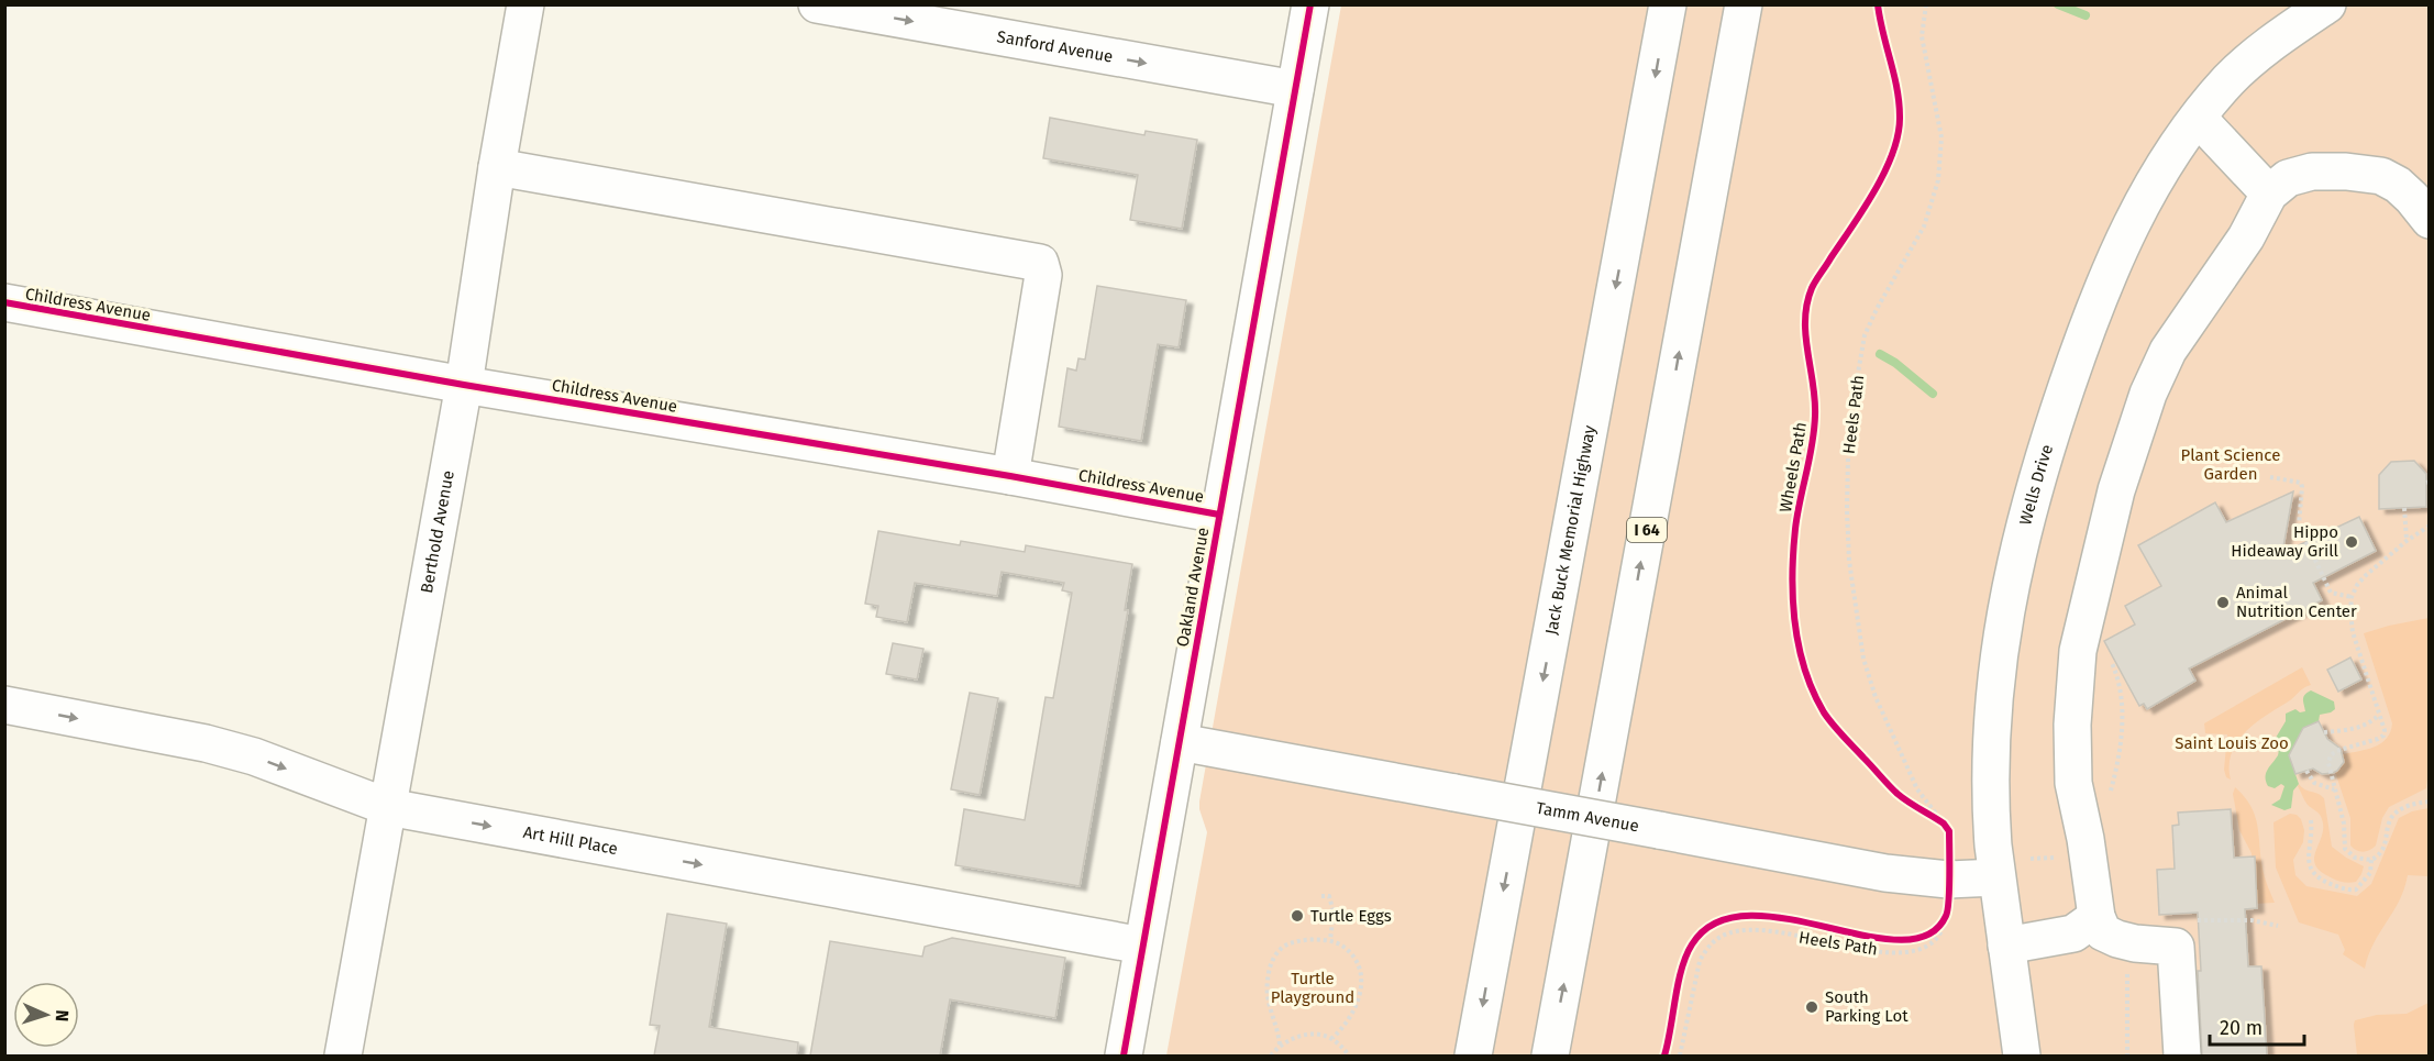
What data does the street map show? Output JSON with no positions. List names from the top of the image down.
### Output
{
  "streets": {
    "main road": [
      "Sanford Avenue",
      "Childress Avenue",
      "Wells Drive",
      "Jack Buck Memorial Highway",
      "I 64",
      "Berthold Avenue",
      "Oakland Avenue",
      "Tamm Avenue",
      "Art Hill Place"
    ],
    "path": ["Heels Path"],
    "cycle path": ["Wheels Path"]
  },
  "crossings": [
    ["Sanford Avenue", "Oakland Avenue"],
    ["Childress Avenue", "Berthold Avenue"],
    ["Childress Avenue", "Oakland Avenue"],
    ["Heels Path", "Tamm Avenue"],
    ["Wells Drive", "Tamm Avenue"],
    ["Berthold Avenue", "Art Hill Place"],
    ["Oakland Avenue", "Tamm Avenue"],
    ["Oakland Avenue", "Art Hill Place"]
  ],
  "one_way": ["Sanford Avenue", "Art Hill Place"],
  "parks": ["Plant Science Garden", "Saint Louis Zoo", "Turtle Playground"],
  "places": [
    "Hippo Hideaway Grill",
    "Animal Nutrition Center",
    "Turtle Eggs",
    "South Parking Lot"
  ],
  "scale_bar": "20 m",
  "north": "right"
}
